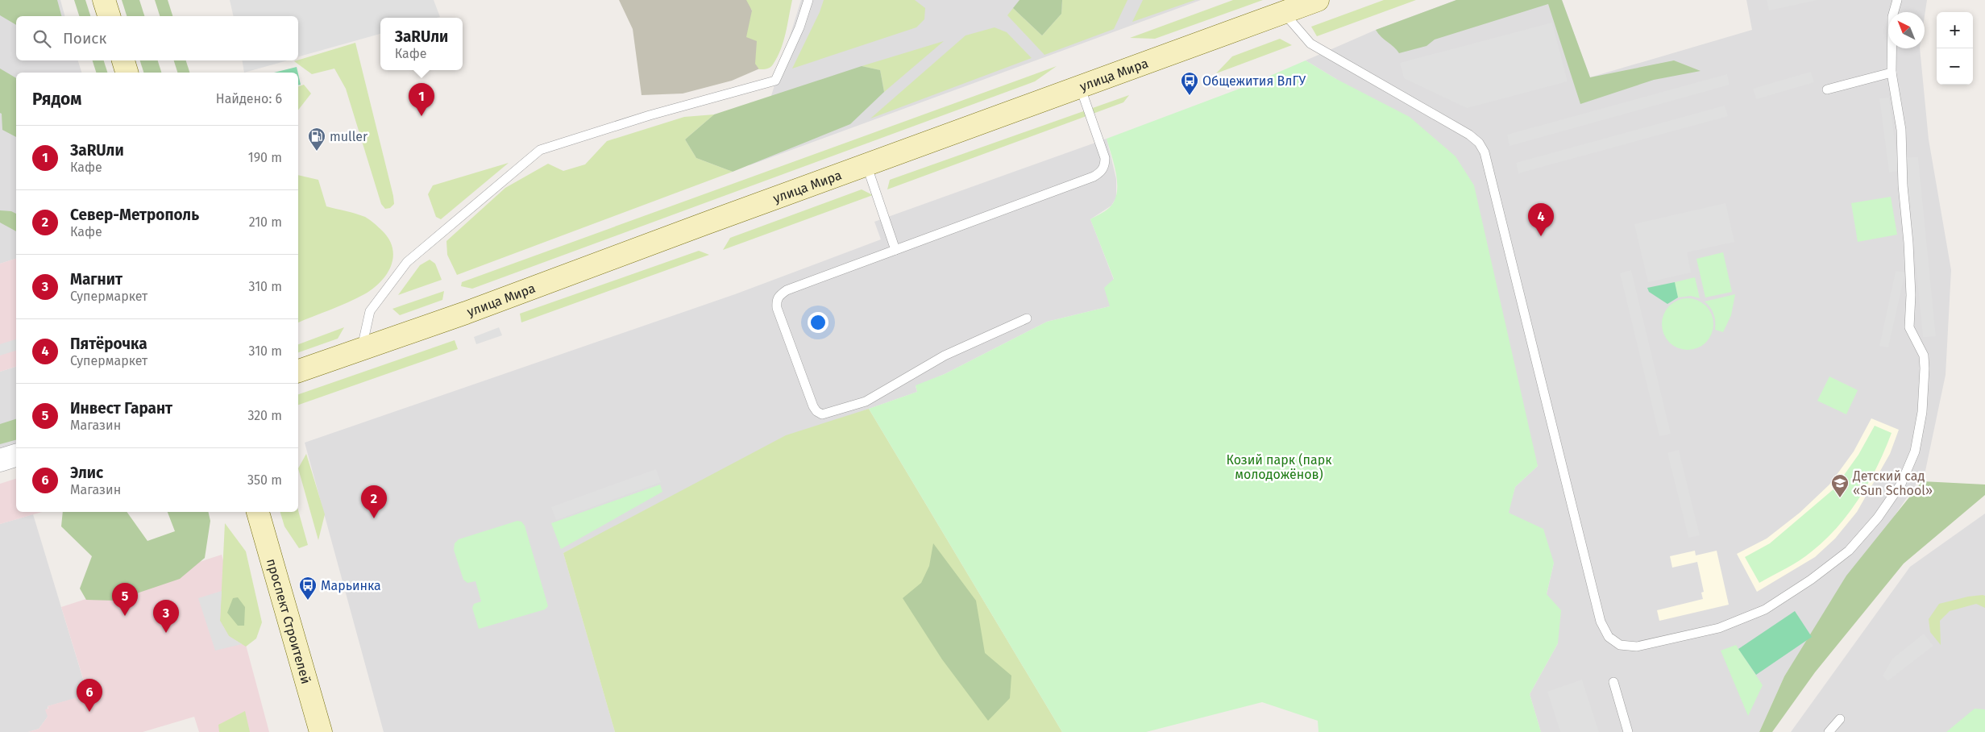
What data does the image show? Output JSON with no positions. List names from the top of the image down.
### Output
{
  "streets": {
    "main road": ["улица Мира", "проспект Строителей"]
  },
  "parks": ["Козий парк (парк молодожёнов)"],
  "places": {
    "bus stop": ["Общежития ВлГУ", "Марьинка"],
    "fuel station": ["muller"],
    "school or university": ["Детский сад «Sun School»"]
  },
  "north": "top left",
  "page": {
    "map_buttons": ["+", "−"],
    "search": "Поиск",
    "popup": ["ЗаRUли", "Кафе"],
    "heading": ["Рядом", "Найдено: 6"],
    "pins": [
      "1",
      "4",
      "2",
      "5",
      "3",
      "6"
    ],
    "list": [
      {
        "mark": "1",
        "name": "ЗаRUли",
        "note": "Кафе",
        "value": "190 m"
      },
      {
        "mark": "2",
        "name": "Север-Метрополь",
        "note": "Кафе",
        "value": "210 m"
      },
      {
        "mark": "3",
        "name": "Магнит",
        "note": "Супермаркет",
        "value": "310 m"
      },
      {
        "mark": "4",
        "name": "Пятёрочка",
        "note": "Супермаркет",
        "value": "310 m"
      },
      {
        "mark": "5",
        "name": "Инвест Гарант",
        "note": "Магазин",
        "value": "320 m"
      },
      {
        "mark": "6",
        "name": "Элис",
        "note": "Магазин",
        "value": "350 m"
      }
    ]
  }
}
